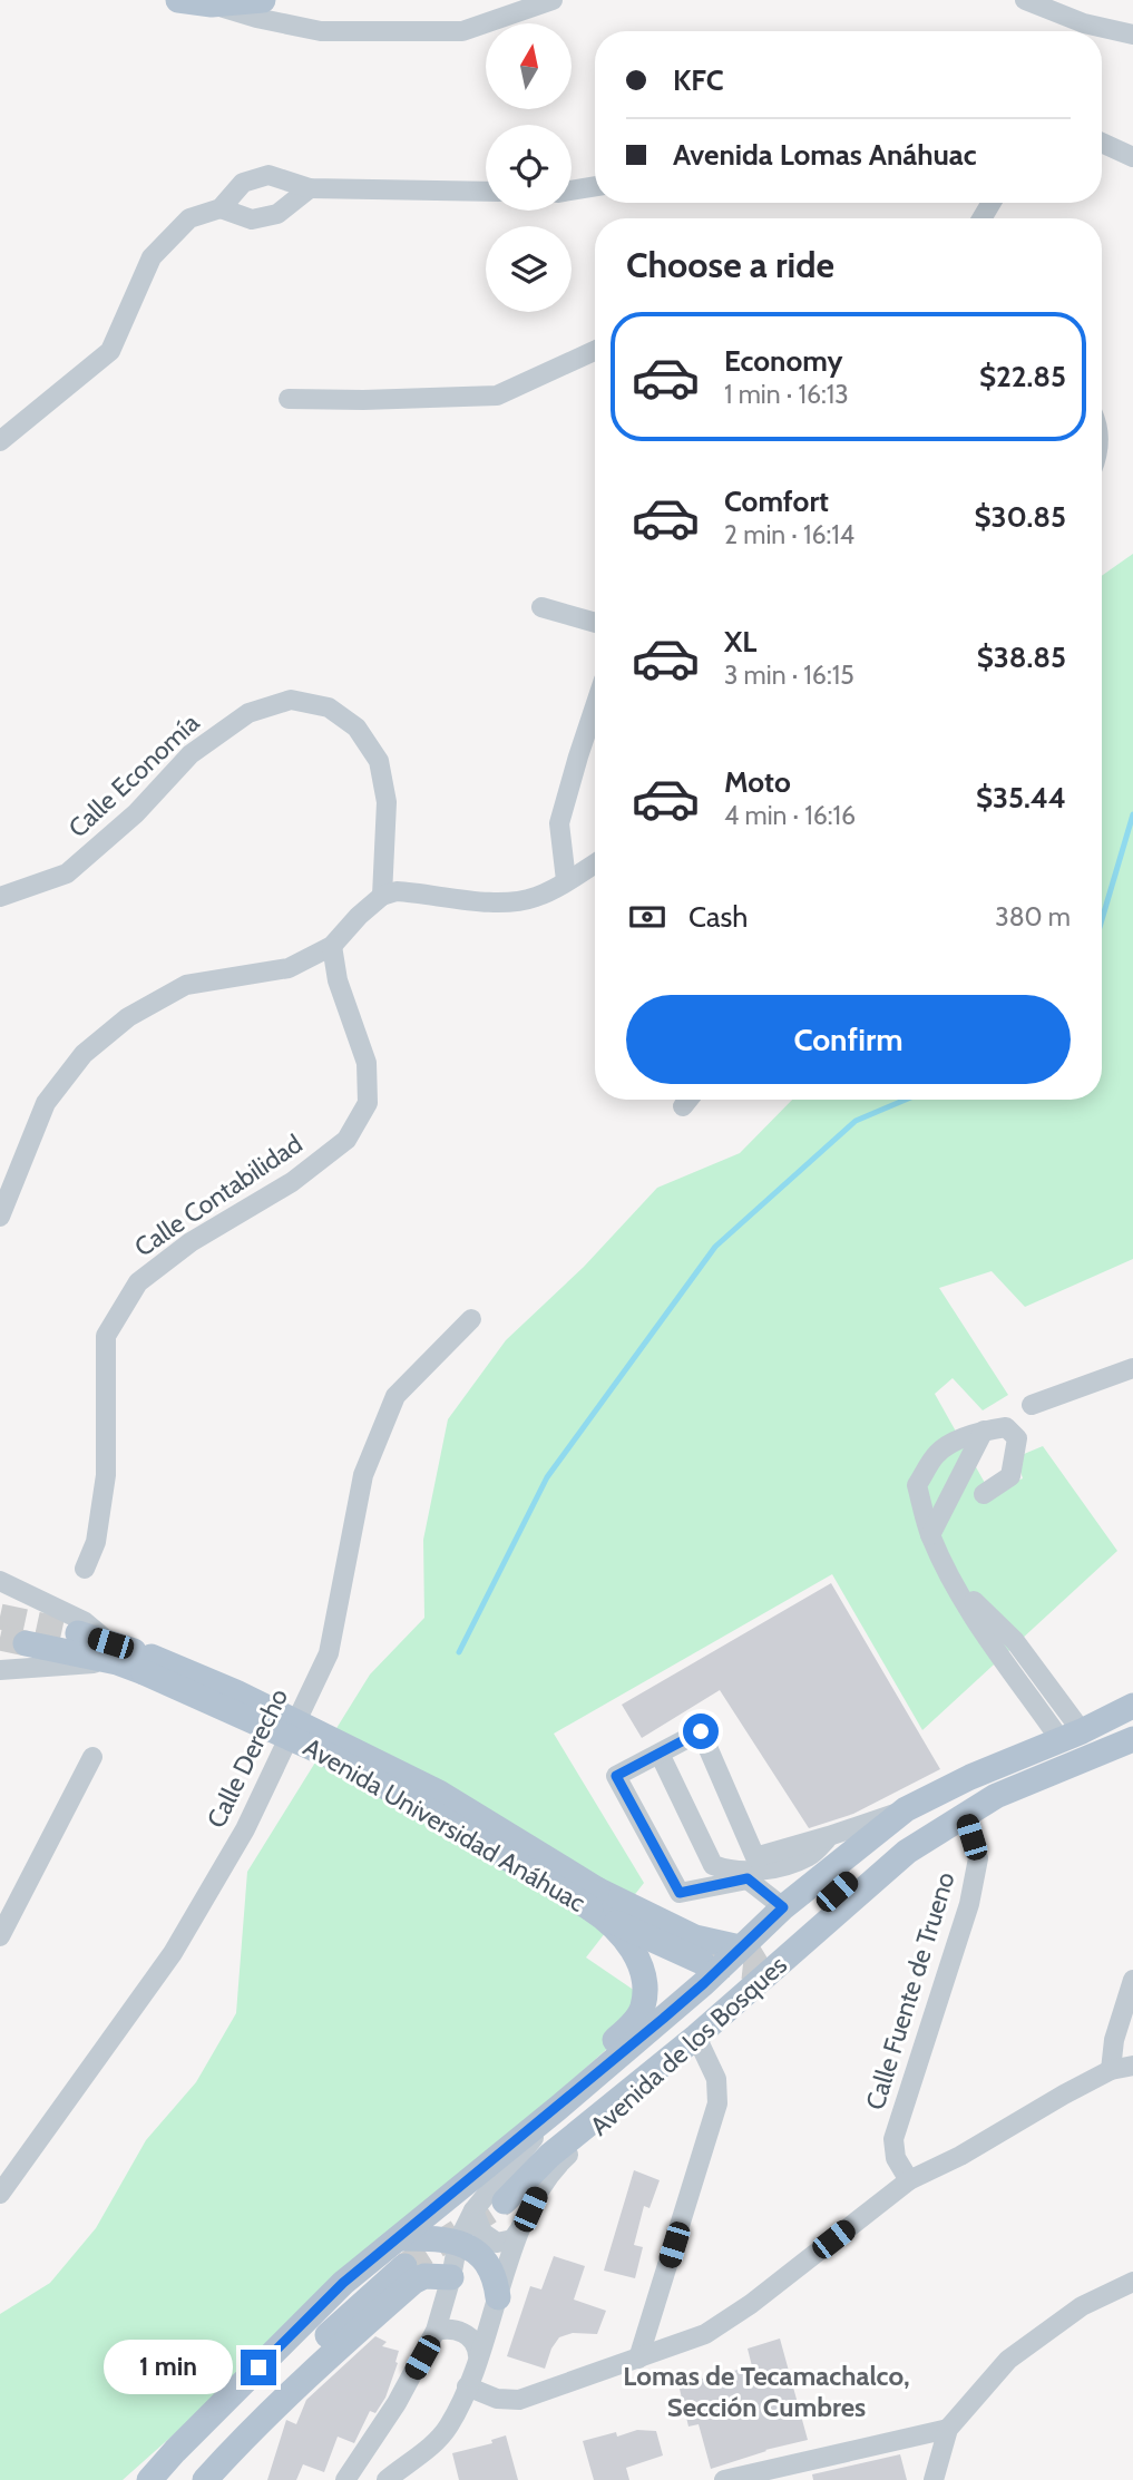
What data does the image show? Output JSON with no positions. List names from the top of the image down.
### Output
{
  "streets": {
    "main road": ["Avenida Universidad Anáhuac", "Avenida de los Bosques"],
    "street": [
      "Calle Economía",
      "Calle Contabilidad",
      "Calle Derecho",
      "Calle Fuente de Trueno"
    ]
  },
  "crossings": [
    ["Avenida Universidad Anáhuac", "Avenida de los Bosques"],
    ["Calle Fuente de Trueno", "Avenida de los Bosques"]
  ],
  "districts": ["Lomas de Tecamachalco, Sección Cumbres"],
  "north": "top",
  "page": {
    "banner": ["KFC", "Avenida Lomas Anáhuac"],
    "heading": "Choose a ride",
    "list": [
      {
        "name": "Economy",
        "note": "1 min · 16:13",
        "value": "$22.85"
      },
      {
        "name": "Comfort",
        "note": "2 min · 16:14",
        "value": "$30.85"
      },
      {
        "name": "XL",
        "note": "3 min · 16:15",
        "value": "$38.85"
      },
      {
        "name": "Moto",
        "note": "4 min · 16:16",
        "value": "$35.44"
      }
    ],
    "pay": ["Cash", "380 m"],
    "buttons": "Confirm",
    "bubble": "1 min"
  }
}
